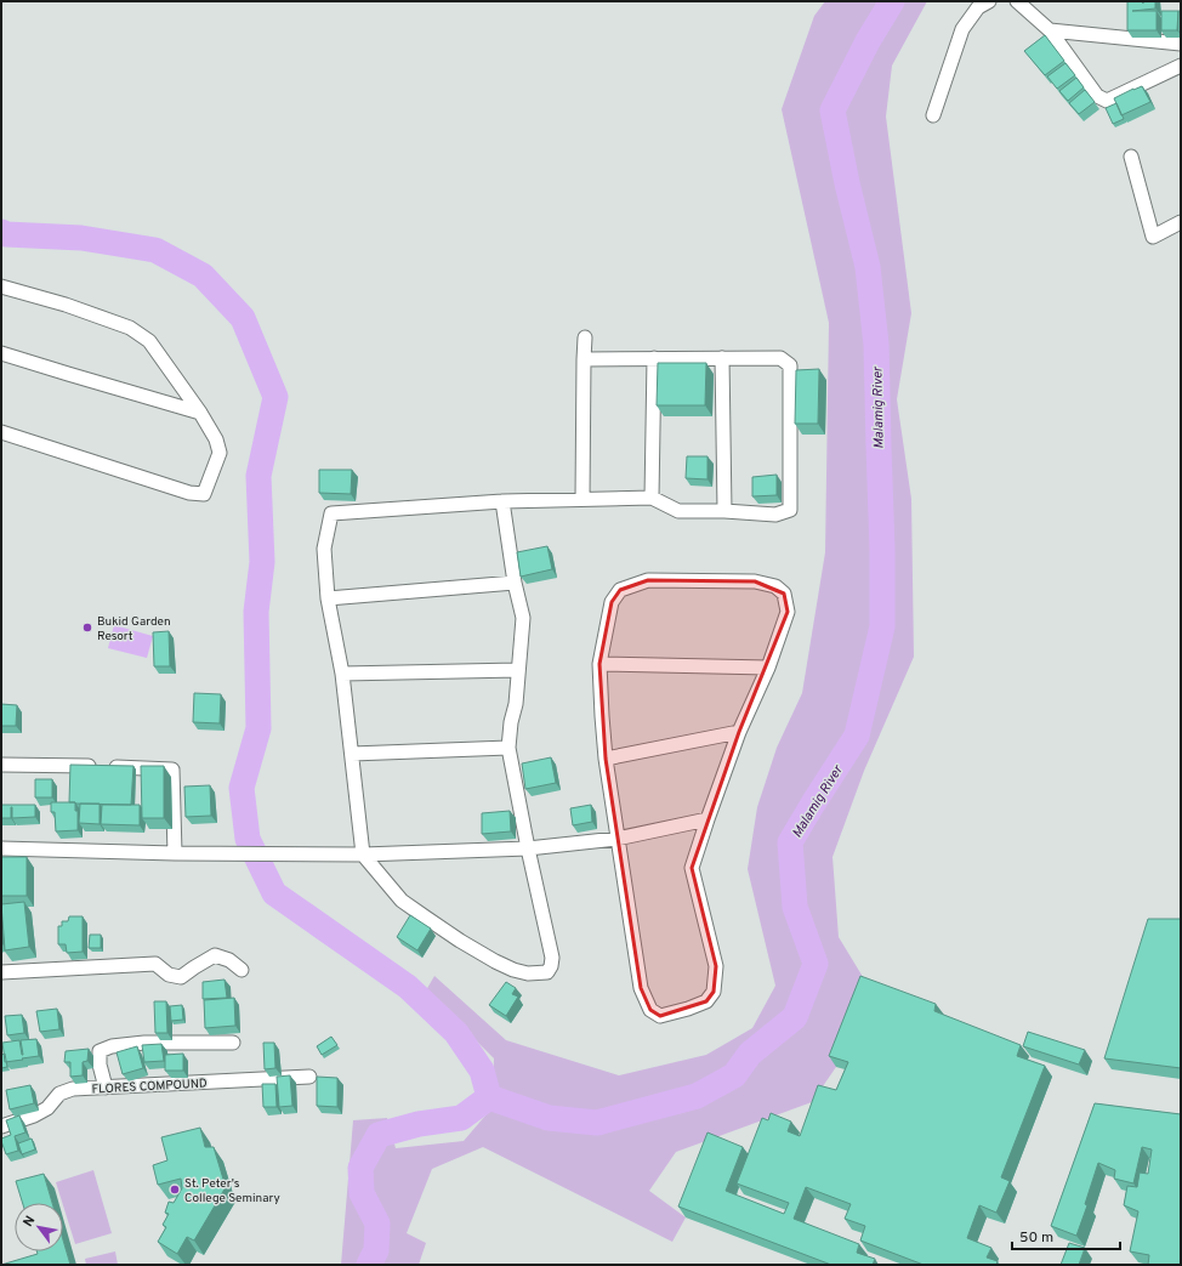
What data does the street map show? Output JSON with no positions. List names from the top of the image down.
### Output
{
  "streets": {
    "street": ["FLORES COMPOUND"]
  },
  "water": ["Malamig River"],
  "places": ["Bukid Garden Resort", "St. Peter's College Seminary"],
  "scale_bar": "50 m",
  "north": "top left"
}
